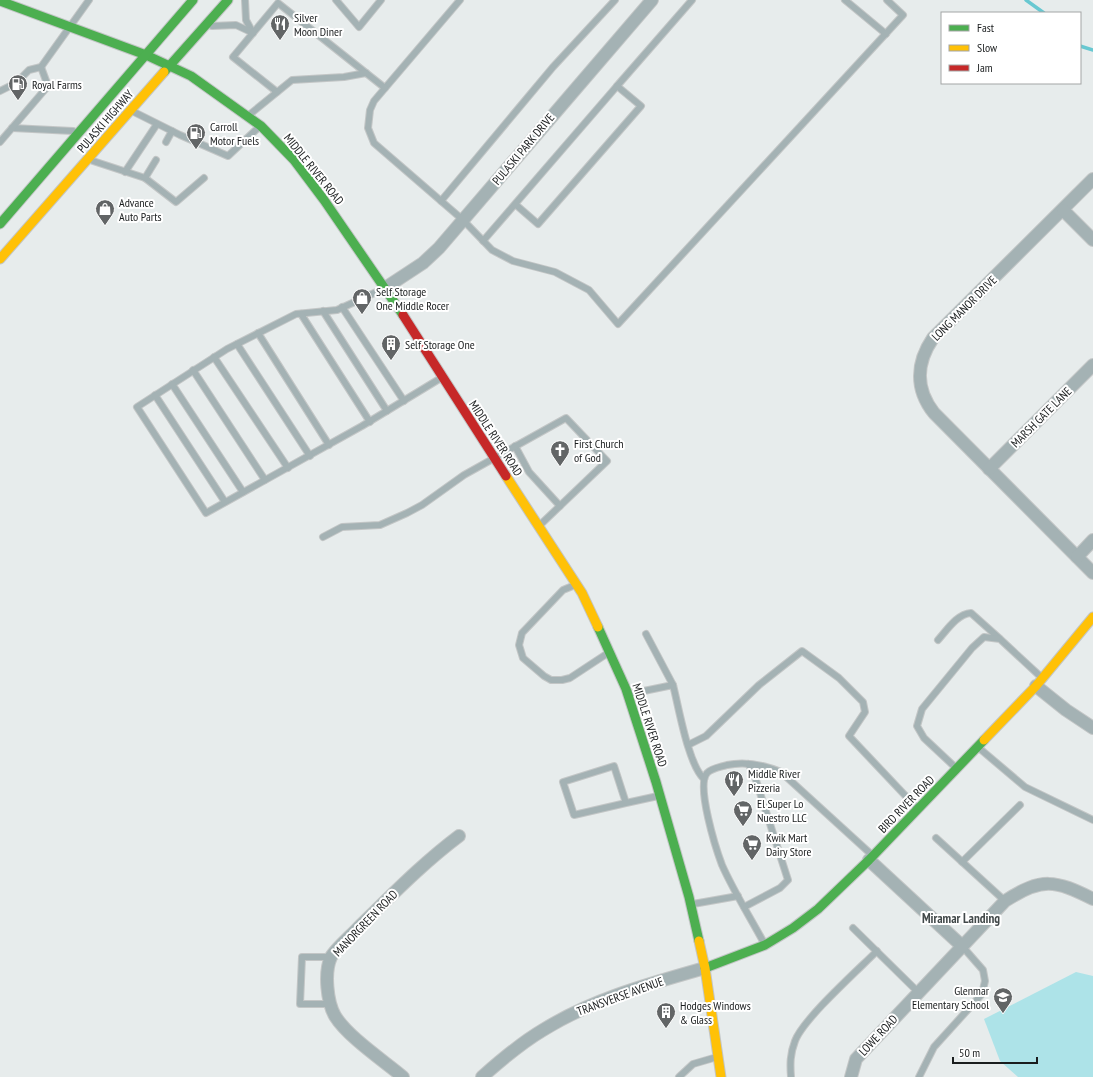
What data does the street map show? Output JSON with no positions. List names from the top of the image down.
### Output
{
  "streets": {
    "main road": ["PULASKI HIGHWAY", "MIDDLE RIVER ROAD", "BIRD RIVER ROAD"],
    "street": [
      "PULASKI PARK DRIVE",
      "LONG MANOR DRIVE",
      "MARSH GATE LANE",
      "MANORGREEN ROAD",
      "TRANSVERSE AVENUE",
      "LOWE ROAD"
    ]
  },
  "crossings": [
    ["PULASKI HIGHWAY", "MIDDLE RIVER ROAD"],
    ["PULASKI PARK DRIVE", "MIDDLE RIVER ROAD"],
    ["MIDDLE RIVER ROAD", "BIRD RIVER ROAD"],
    ["MIDDLE RIVER ROAD", "TRANSVERSE AVENUE"],
    ["LONG MANOR DRIVE", "MARSH GATE LANE"],
    ["BIRD RIVER ROAD", "TRANSVERSE AVENUE"]
  ],
  "districts": ["Miramar Landing"],
  "places": {
    "restaurant": ["Silver Moon Diner", "Middle River Pizzeria"],
    "fuel station": ["Royal Farms", "Carroll Motor Fuels"],
    "shop": ["Advance Auto Parts", "Self Storage One Middle Rocer"],
    "building": ["Self Storage One", "Hodges Windows & Glass"],
    "church": ["First Church of God"],
    "supermarket": ["El Super Lo Nuestro LLC", "Kwik Mart Dairy Store"],
    "school or university": ["Glenmar Elementary School"]
  },
  "legend": ["Fast", "Slow", "Jam"],
  "scale_bar": "50 m"
}
